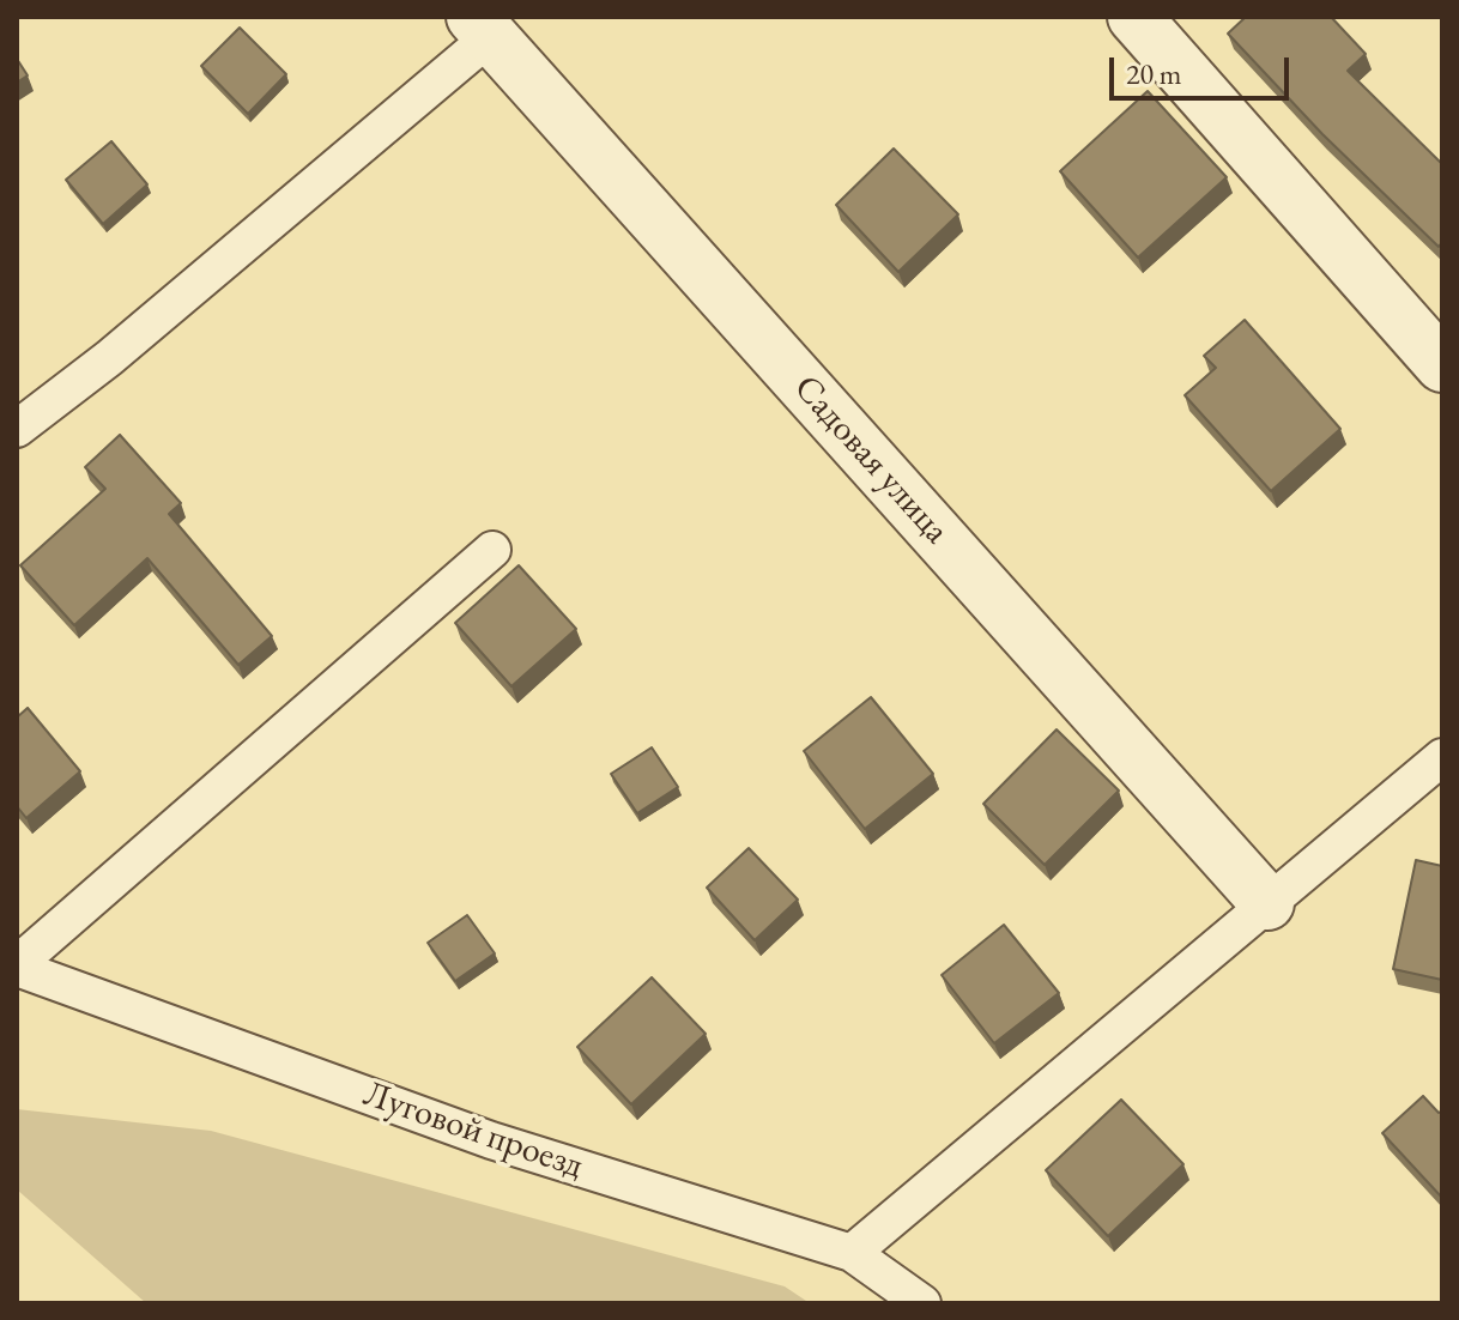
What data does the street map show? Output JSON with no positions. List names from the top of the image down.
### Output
{
  "streets": {
    "street": ["Садовая улица"],
    "lane": ["Луговой проезд"]
  },
  "scale_bar": "20 m"
}
